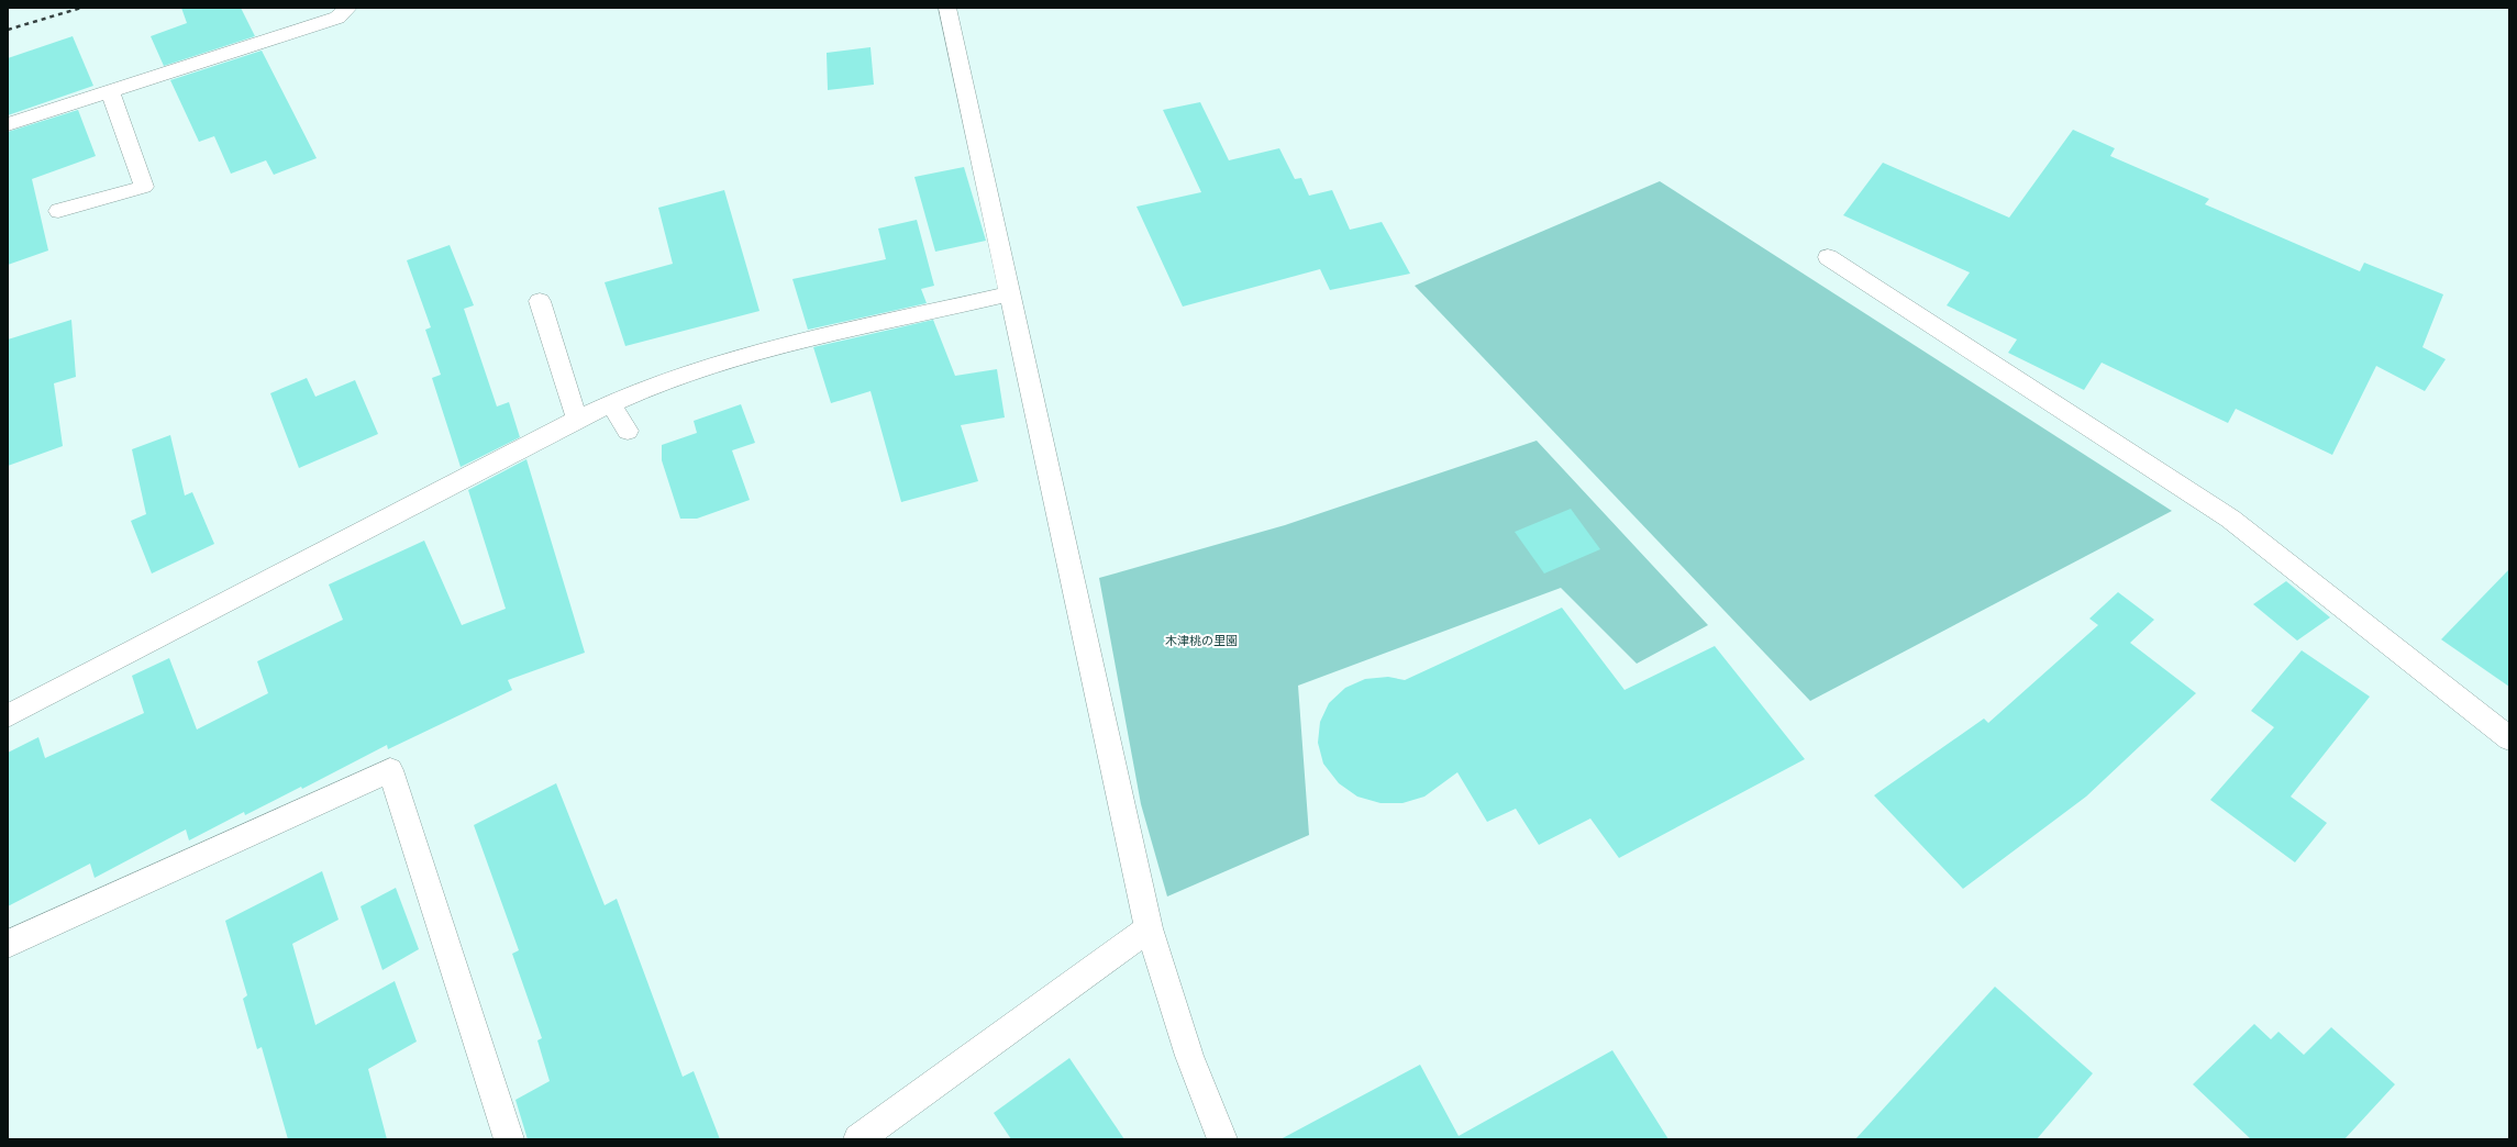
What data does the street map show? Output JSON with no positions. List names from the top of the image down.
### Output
{
  "parks": ["木津桃の里園"]
}
